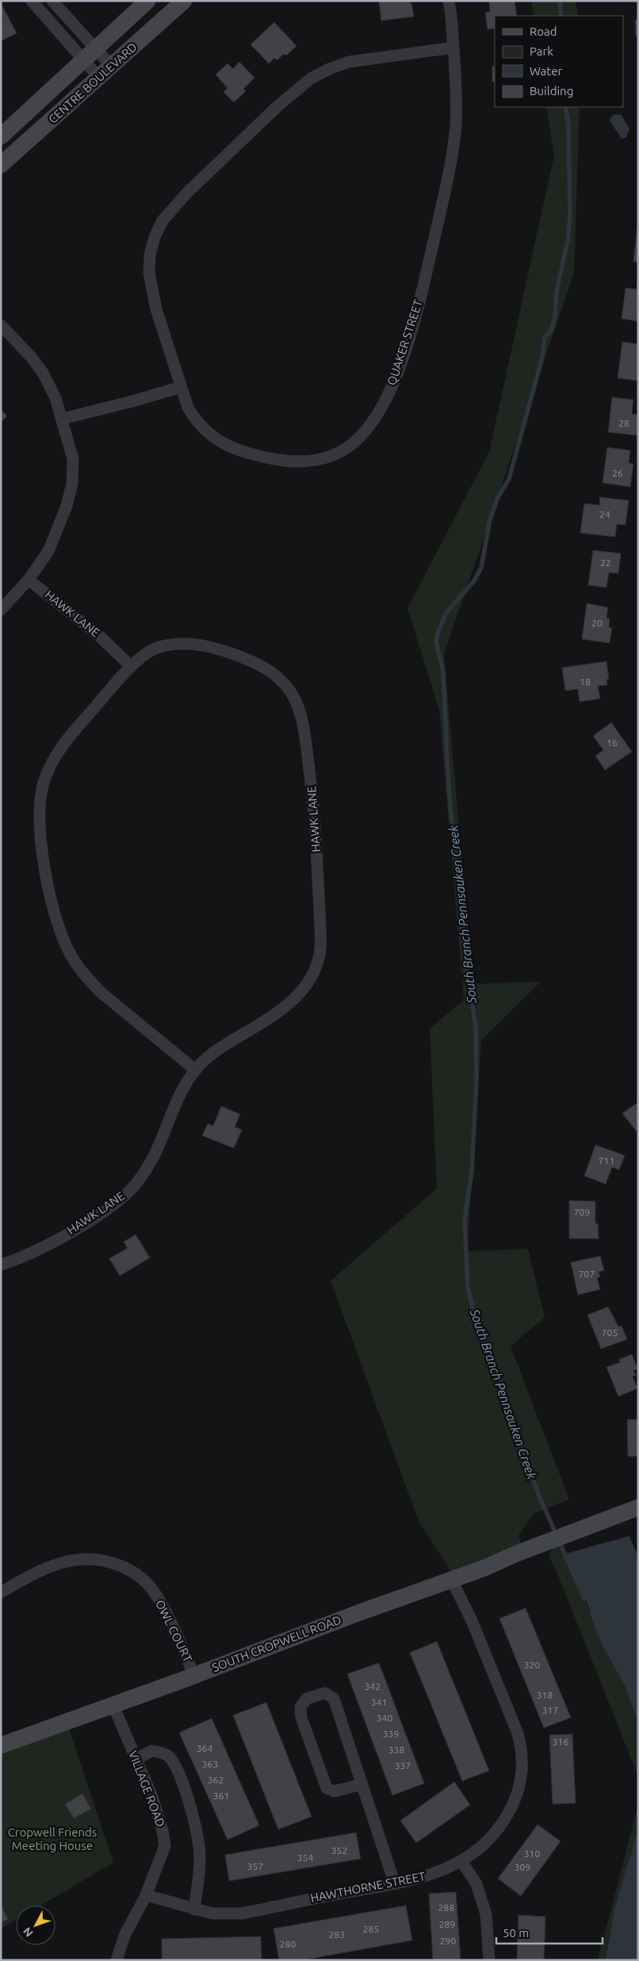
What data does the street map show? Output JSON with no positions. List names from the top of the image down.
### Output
{
  "streets": {
    "street": [
      "CENTRE BOULEVARD",
      "QUAKER STREET",
      "HAWK LANE",
      "OWL COURT",
      "SOUTH CROPWELL ROAD",
      "VILLAGE ROAD",
      "HAWTHORNE STREET"
    ]
  },
  "crossings": [
    ["OWL COURT", "SOUTH CROPWELL ROAD"],
    ["SOUTH CROPWELL ROAD", "VILLAGE ROAD"],
    ["SOUTH CROPWELL ROAD", "HAWTHORNE STREET"],
    ["VILLAGE ROAD", "HAWTHORNE STREET"]
  ],
  "water": ["South Branch Pennsauken Creek"],
  "parks": ["Cropwell Friends Meeting House"],
  "house_numbers": [
    "28",
    "26",
    "24",
    "22",
    "20",
    "18",
    "16",
    "711",
    "709",
    "707",
    "705",
    "320",
    "342",
    "318",
    "341",
    "317",
    "340",
    "339",
    "316",
    "364",
    "338",
    "363",
    "337",
    "362",
    "361",
    "352",
    "310",
    "354",
    "357",
    "309",
    "288",
    "289",
    "285",
    "283",
    "290",
    "280"
  ],
  "legend": [
    "Road",
    "Park",
    "Water",
    "Building"
  ],
  "scale_bar": "50 m",
  "north": "bottom left"
}
